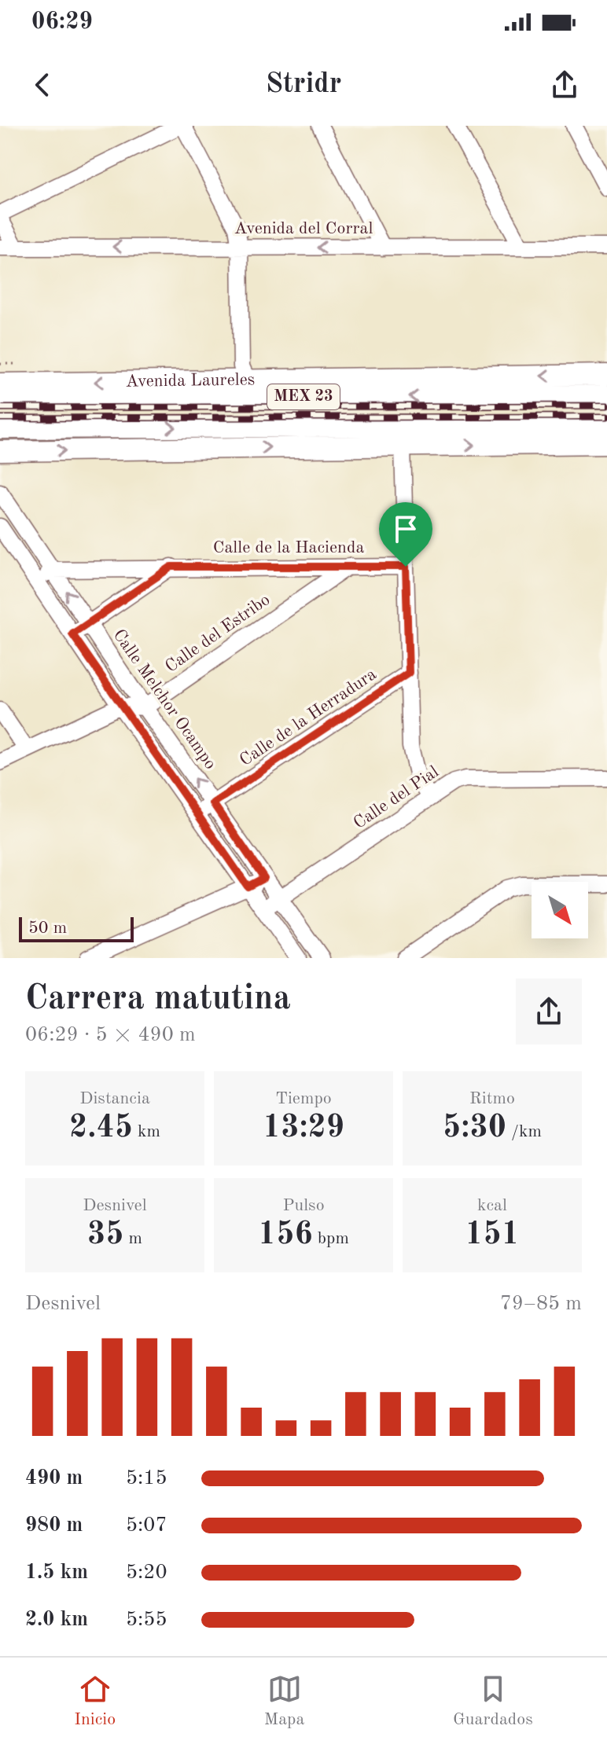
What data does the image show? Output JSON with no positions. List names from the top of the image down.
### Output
{
  "streets": {
    "main road": ["Avenida Laureles", "MEX 23"],
    "street": [
      "Avenida del Corral",
      "Calle de la Hacienda",
      "Calle del Estribo",
      "Calle Melchor Ocampo",
      "Calle de la Herradura",
      "Calle del Pial"
    ]
  },
  "crossings": [
    ["Calle de la Hacienda", "Calle del Estribo"],
    ["Calle de la Hacienda", "Calle Melchor Ocampo"],
    ["Calle del Estribo", "Calle Melchor Ocampo"],
    ["Calle Melchor Ocampo", "Calle de la Herradura"],
    ["Calle Melchor Ocampo", "Calle del Pial"]
  ],
  "one_way": ["Avenida del Corral"],
  "scale_bar": "50 m",
  "north": "bottom right",
  "page": {
    "status": "06:29",
    "header": "Stridr",
    "scale": "50 m",
    "heading": ["Carrera matutina", "06:29 · 5 × 490 m"],
    "stats": [
      ["Distancia", "2.45 km"],
      ["Tiempo", "13:29"],
      ["Ritmo", "5:30 /km"],
      ["Desnivel", "35 m"],
      ["Pulso", "156 bpm"],
      ["kcal", "151"]
    ],
    "chart": ["Desnivel", "79–85 m"],
    "list": [
      {
        "name": "490 m",
        "note": "5:15"
      },
      {
        "name": "980 m",
        "note": "5:07"
      },
      {
        "name": "1.5 km",
        "note": "5:20"
      },
      {
        "name": "2.0 km",
        "note": "5:55"
      }
    ],
    "tabs": ["Inicio", "Mapa", "Guardados"]
  }
}
